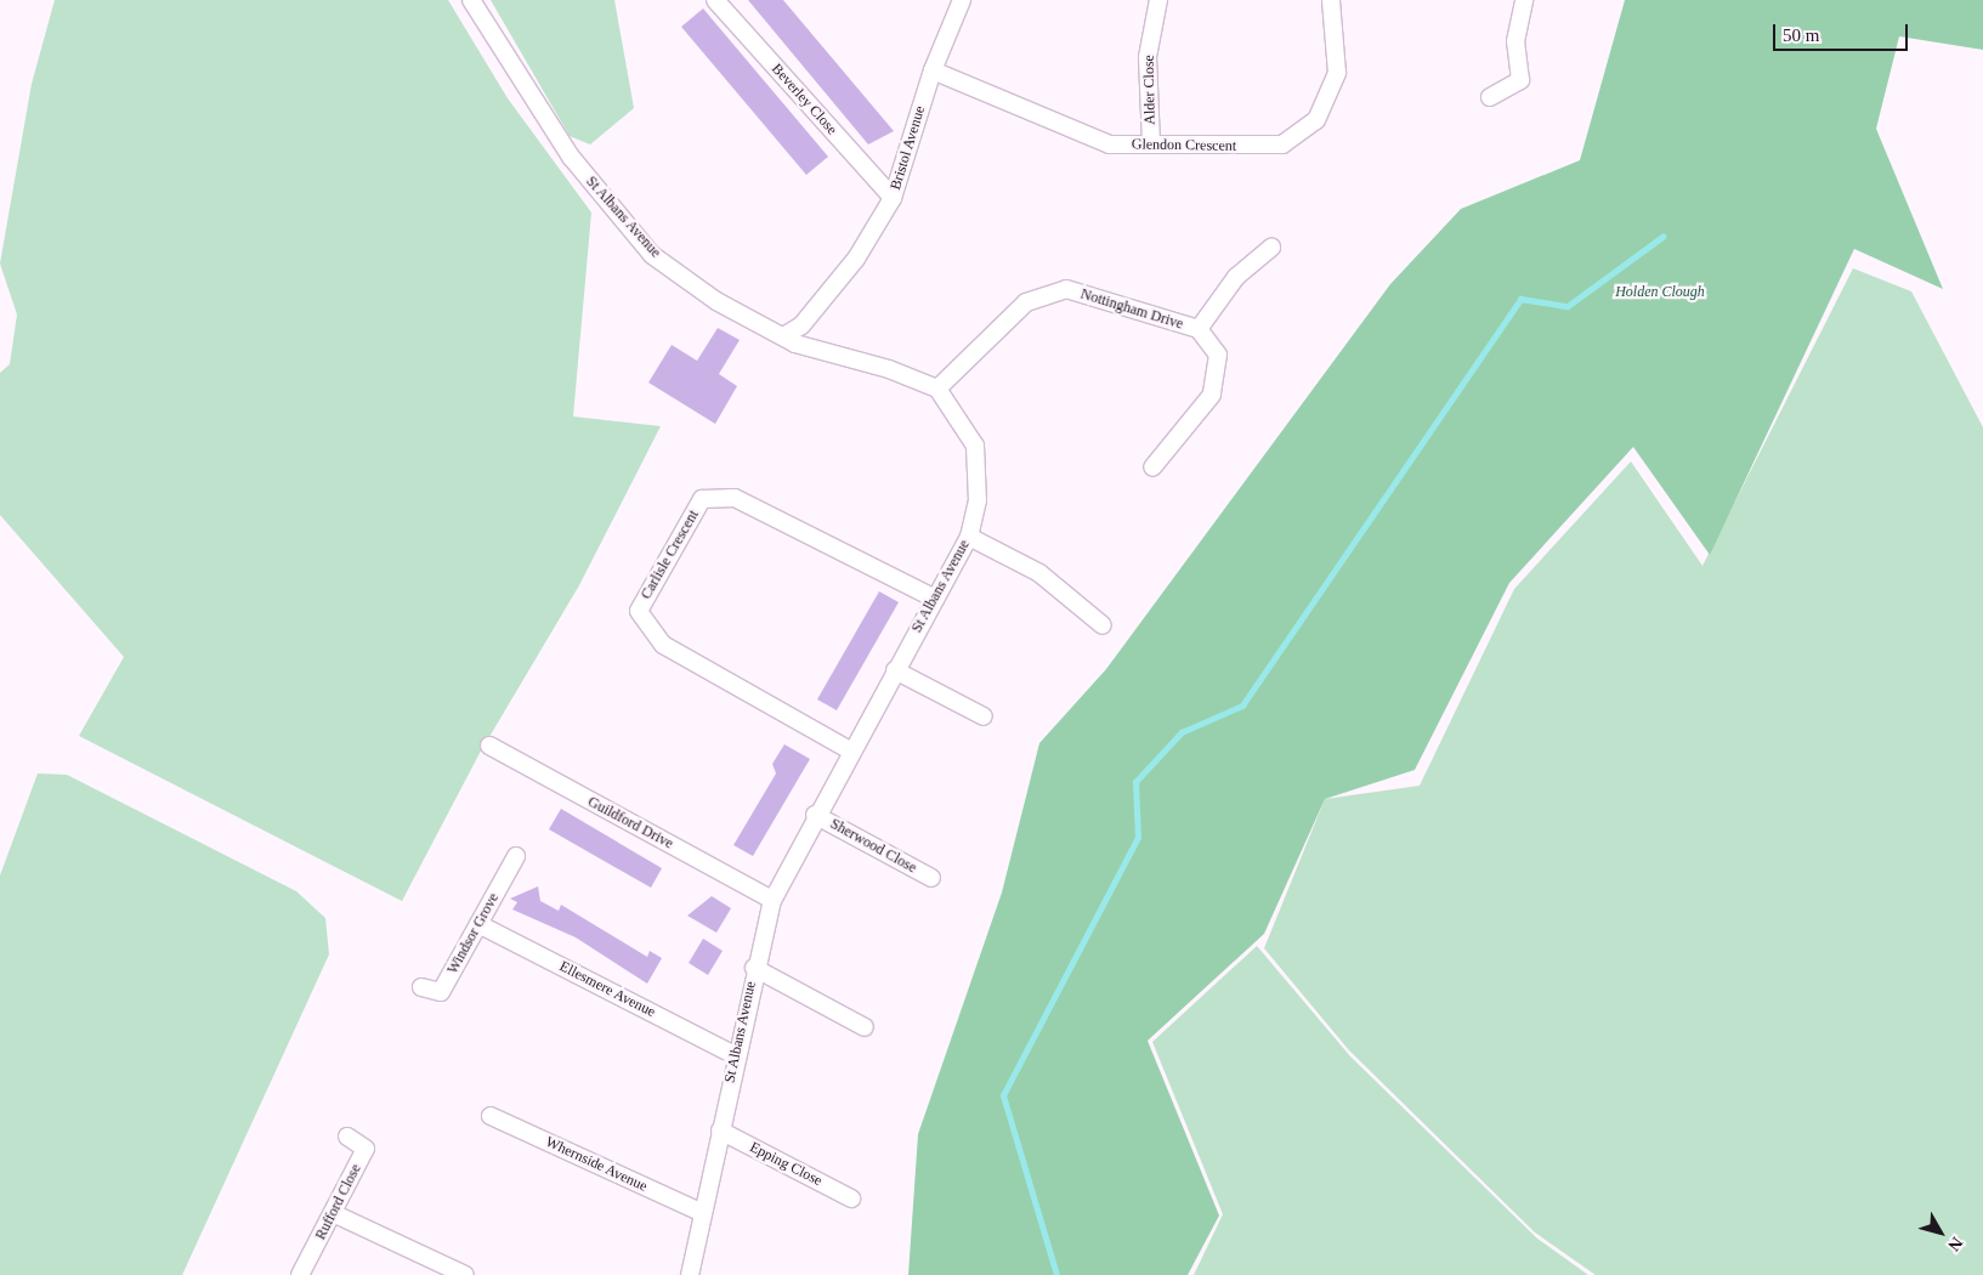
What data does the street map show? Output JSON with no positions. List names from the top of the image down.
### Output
{
  "streets": {
    "street": [
      "Alder Close",
      "Beverley Close",
      "Glendon Crescent",
      "Bristol Avenue",
      "St Albans Avenue",
      "Nottingham Drive",
      "Carlisle Crescent",
      "Guildford Drive",
      "Sherwood Close",
      "Windsor Grove",
      "Ellesmere Avenue",
      "Whernside Avenue",
      "Epping Close",
      "Rufford Close"
    ]
  },
  "crossings": [
    ["Alder Close", "Glendon Crescent"],
    ["Beverley Close", "Bristol Avenue"],
    ["Glendon Crescent", "Bristol Avenue"],
    ["Bristol Avenue", "St Albans Avenue"],
    ["St Albans Avenue", "Nottingham Drive"],
    ["St Albans Avenue", "Carlisle Crescent"],
    ["St Albans Avenue", "Guildford Drive"],
    ["St Albans Avenue", "Sherwood Close"],
    ["St Albans Avenue", "Ellesmere Avenue"],
    ["St Albans Avenue", "Whernside Avenue"],
    ["St Albans Avenue", "Epping Close"],
    ["Windsor Grove", "Ellesmere Avenue"]
  ],
  "parks": ["Holden Clough"],
  "scale_bar": "50 m",
  "north": "bottom right"
}
